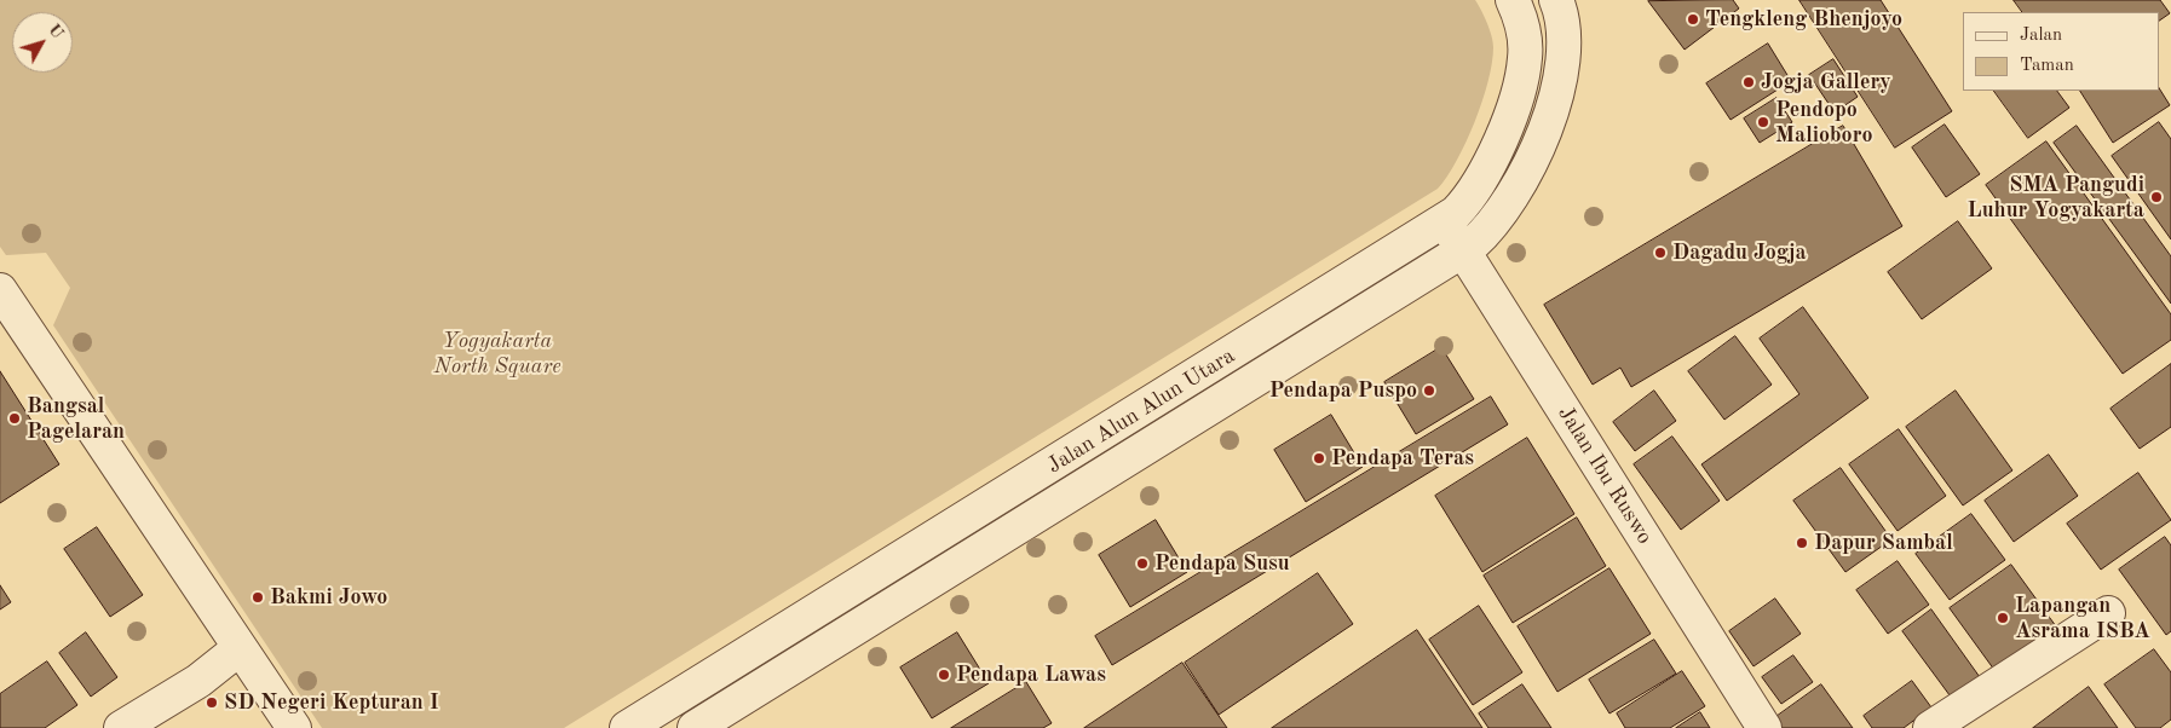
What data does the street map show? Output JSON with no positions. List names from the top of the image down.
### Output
{
  "streets": {
    "street": ["Jalan Alun Alun Utara", "Jalan Ibu Ruswo"]
  },
  "crossings": [
    ["Jalan Alun Alun Utara", "Jalan Ibu Ruswo"]
  ],
  "parks": ["Yogyakarta North Square"],
  "places": [
    "Tengkleng Bhenjoyo",
    "Jogja Gallery",
    "Pendopo Malioboro",
    "SMA Pangudi Luhur Yogyakarta",
    "Dagadu Jogja",
    "Pendapa Puspo",
    "Bangsal Pagelaran",
    "Pendapa Teras",
    "Dapur Sambal",
    "Pendapa Susu",
    "Bakmi Jowo",
    "Lapangan Asrama ISBA",
    "Pendapa Lawas",
    "SD Negeri Kepturan I"
  ],
  "legend": ["Jalan", "Taman"],
  "north": "top right"
}
